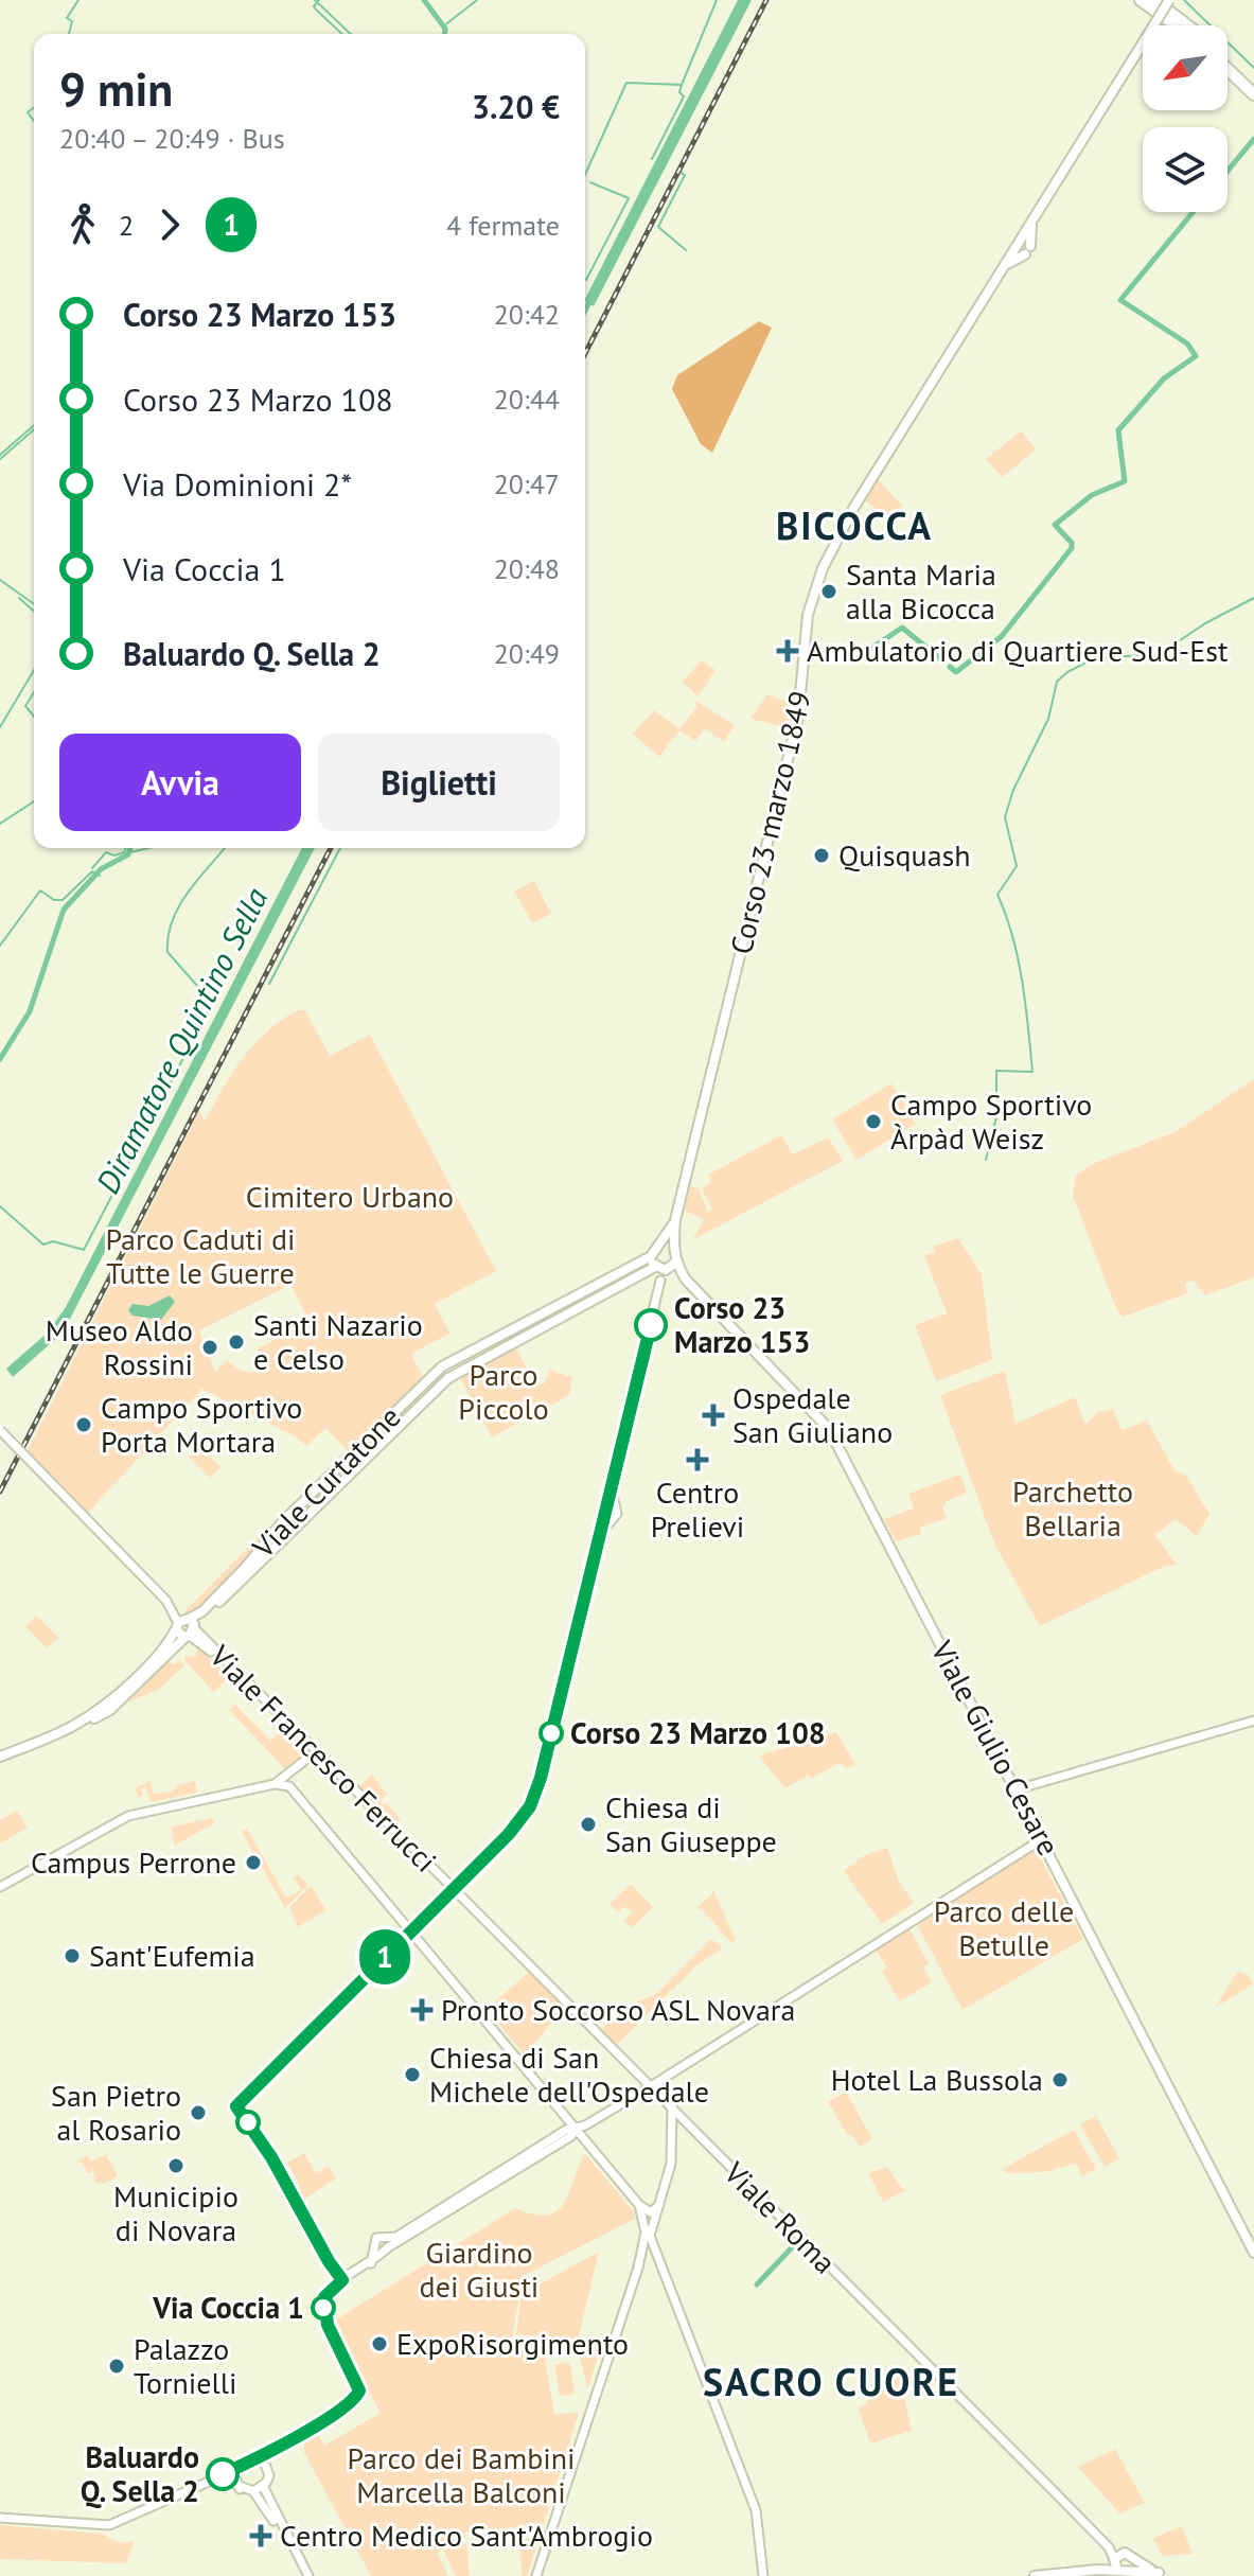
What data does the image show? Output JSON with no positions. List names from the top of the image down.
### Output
{
  "streets": {
    "main road": ["Corso 23 marzo 1849", "Viale Curtatone", "Viale Giulio Cesare"],
    "street": ["Viale Francesco Ferrucci", "Viale Roma"]
  },
  "crossings": [
    ["Corso 23 marzo 1849", "Viale Curtatone"],
    ["Corso 23 marzo 1849", "Viale Giulio Cesare"],
    ["Viale Curtatone", "Viale Giulio Cesare"],
    ["Viale Curtatone", "Viale Francesco Ferrucci"],
    ["Viale Francesco Ferrucci", "Viale Roma"]
  ],
  "districts": ["BICOCCA", "SACRO CUORE"],
  "water": ["Diramatore Quintino Sella"],
  "parks": [
    "Cimitero Urbano",
    "Parco Caduti di Tutte le Guerre",
    "Parco Piccolo",
    "Parchetto Bellaria",
    "Parco delle Betulle",
    "Giardino dei Giusti",
    "Parco dei Bambini Marcella Balconi"
  ],
  "places": {
    "other": [
      "Santa Maria alla Bicocca",
      "Quisquash",
      "Campo Sportivo Àrpàd Weisz",
      "Corso 23 Marzo 153",
      "Santi Nazario e Celso",
      "Museo Aldo Rossini",
      "Campo Sportivo Porta Mortara",
      "Corso 23 Marzo 108",
      "Chiesa di San Giuseppe",
      "Campus Perrone",
      "Sant'Eufemia",
      "Chiesa di San Michele dell'Ospedale",
      "Hotel La Bussola",
      "San Pietro al Rosario",
      "Municipio di Novara",
      "Via Coccia 1",
      "ExpoRisorgimento",
      "Palazzo Tornielli",
      "Baluardo Q. Sella 2"
    ],
    "health": [
      "Ambulatorio di Quartiere Sud-Est",
      "Ospedale San Giuliano",
      "Centro Prelievi",
      "Pronto Soccorso ASL Novara",
      "Centro Medico Sant'Ambrogio"
    ]
  },
  "lines": ["bus line 1"],
  "north": "bottom left",
  "page": {
    "on_map": "1",
    "heading": ["9 min", "20:40 – 20:49 · Bus", "3.20 €"],
    "legs": ["2", "1", "4 fermate"],
    "list": [
      {
        "name": "Corso 23 Marzo 153",
        "value": "20:42"
      },
      {
        "name": "Corso 23 Marzo 108",
        "value": "20:44"
      },
      {
        "name": "Via Dominioni 2*",
        "value": "20:47"
      },
      {
        "name": "Via Coccia 1",
        "value": "20:48"
      },
      {
        "name": "Baluardo Q. Sella 2",
        "value": "20:49"
      }
    ],
    "buttons": ["Avvia", "Biglietti"]
  }
}
